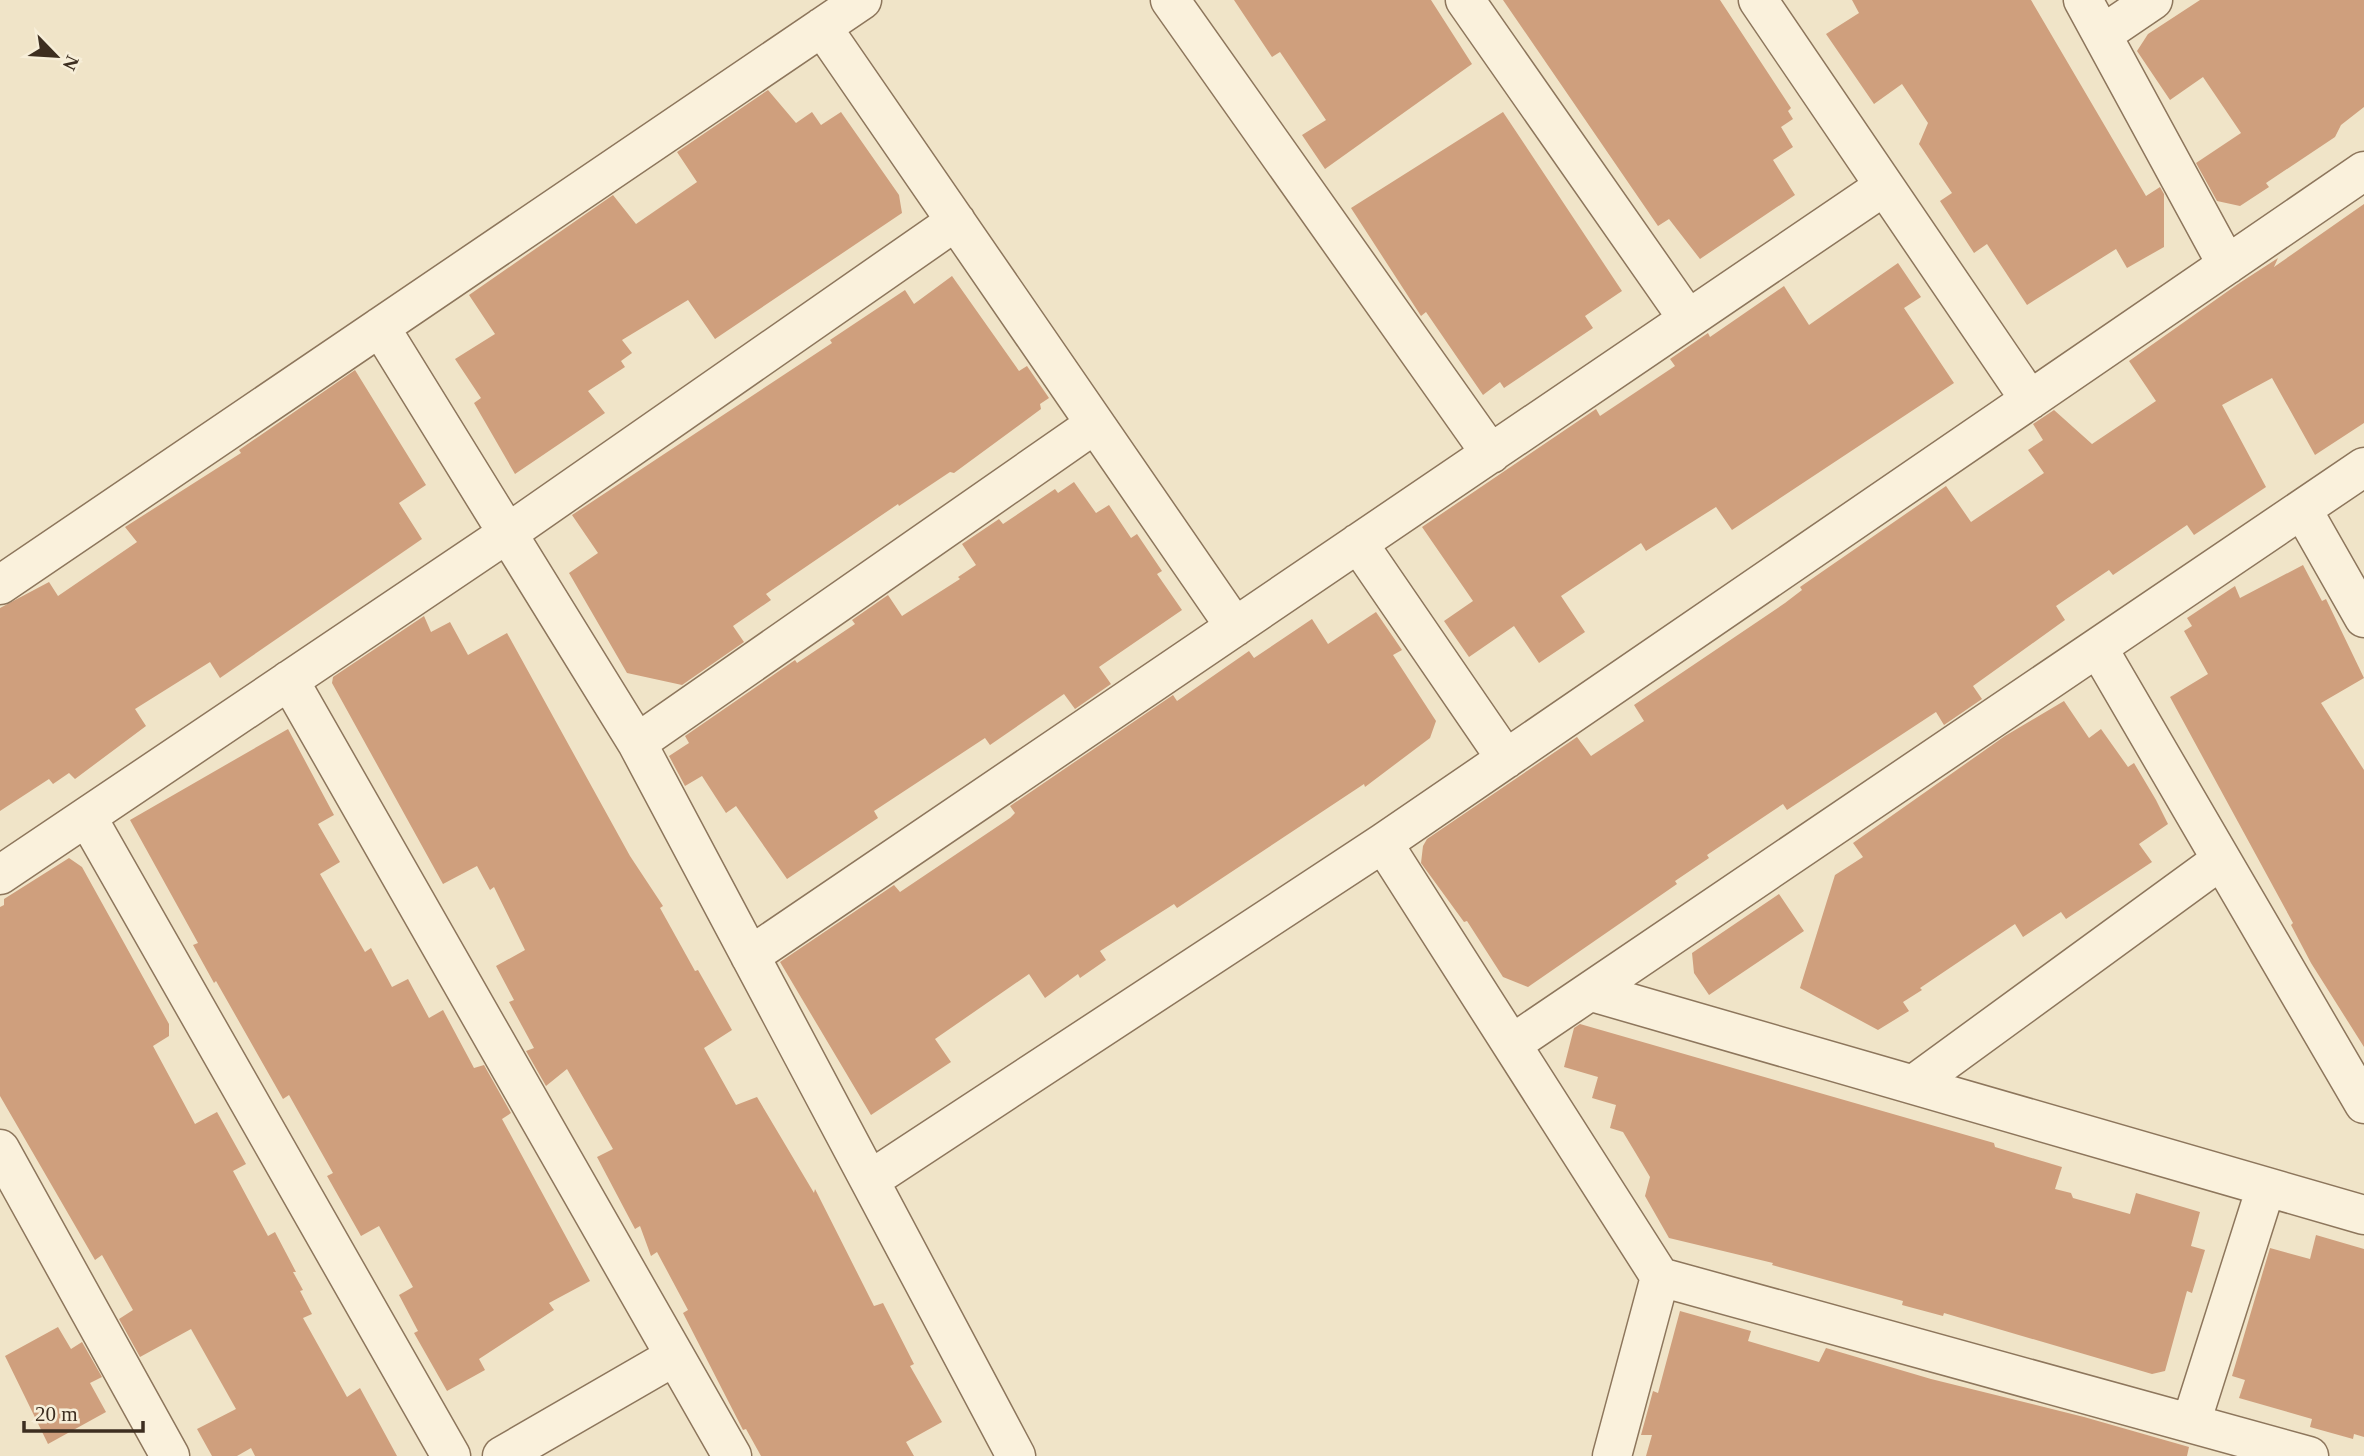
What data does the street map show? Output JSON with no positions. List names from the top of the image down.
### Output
{
  "scale_bar": "20 m",
  "north": "bottom right"
}
